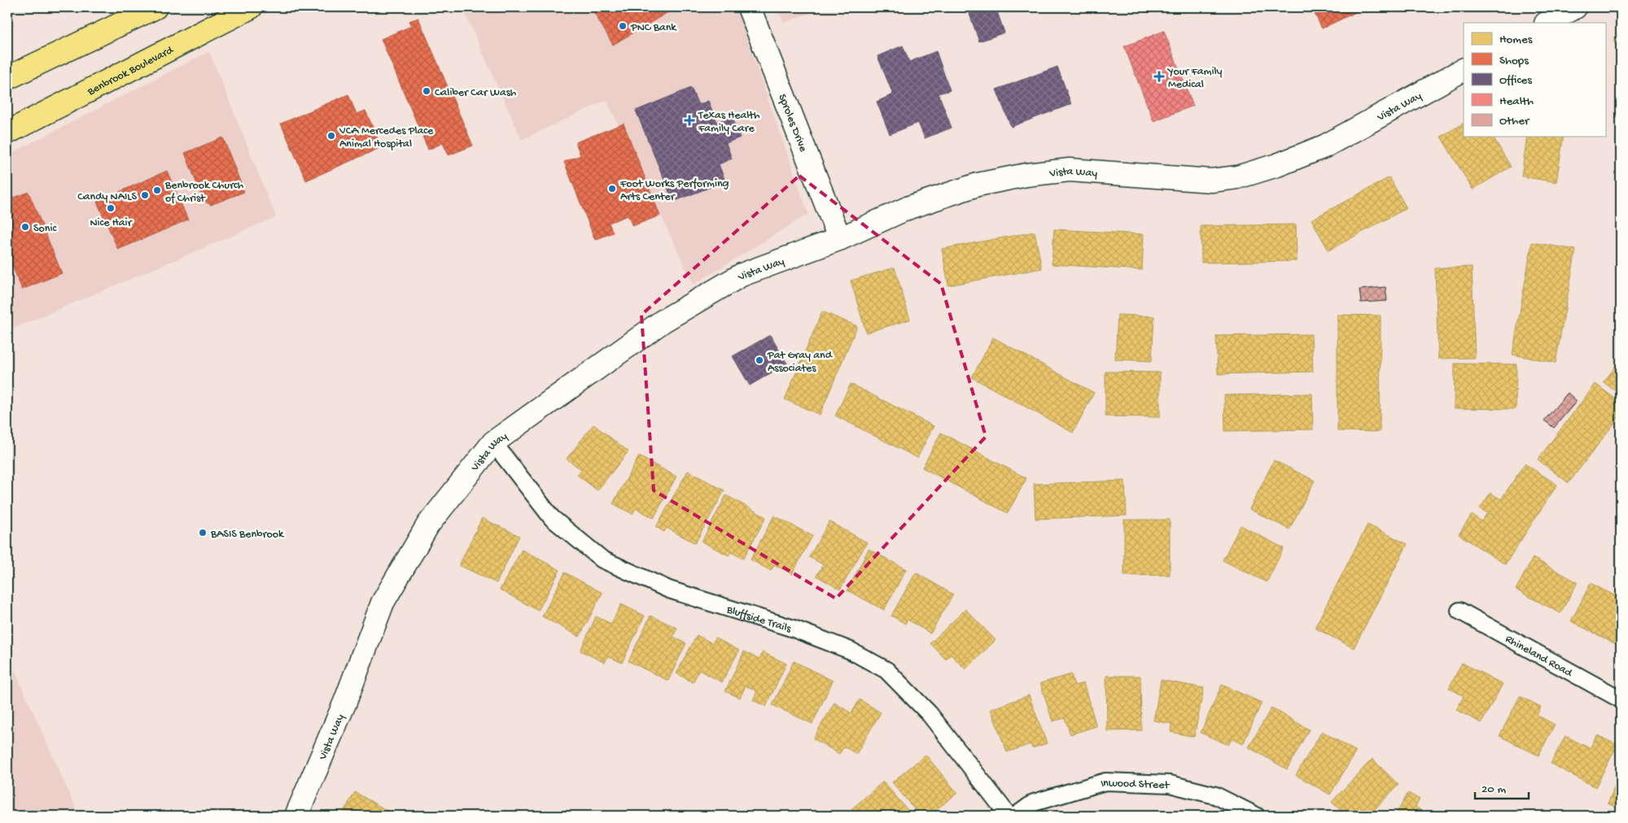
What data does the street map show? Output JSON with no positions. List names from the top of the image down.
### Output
{
  "streets": {
    "highway": ["Benbrook Boulevard"],
    "street": [
      "Vista Way",
      "Sproles Drive",
      "Bluffside Trails",
      "Rhineland Road",
      "Inwood Street"
    ]
  },
  "crossings": [
    ["Vista Way", "Sproles Drive"],
    ["Vista Way", "Bluffside Trails"]
  ],
  "places": {
    "other": [
      "PNC Bank",
      "Caliber Car Wash",
      "VCA Mercedes Place Animal Hospital",
      "Foot Works Performing Arts Center",
      "Benbrook Church of Christ",
      "Candy NAILS",
      "Nice Hair",
      "Sonic",
      "Pat Gray and Associates",
      "BASIS Benbrook"
    ],
    "health": ["Your Family Medical", "Texas Health Family Care"]
  },
  "legend": [
    "Homes",
    "Shops",
    "Offices",
    "Health",
    "Other"
  ],
  "scale_bar": "20 m"
}
